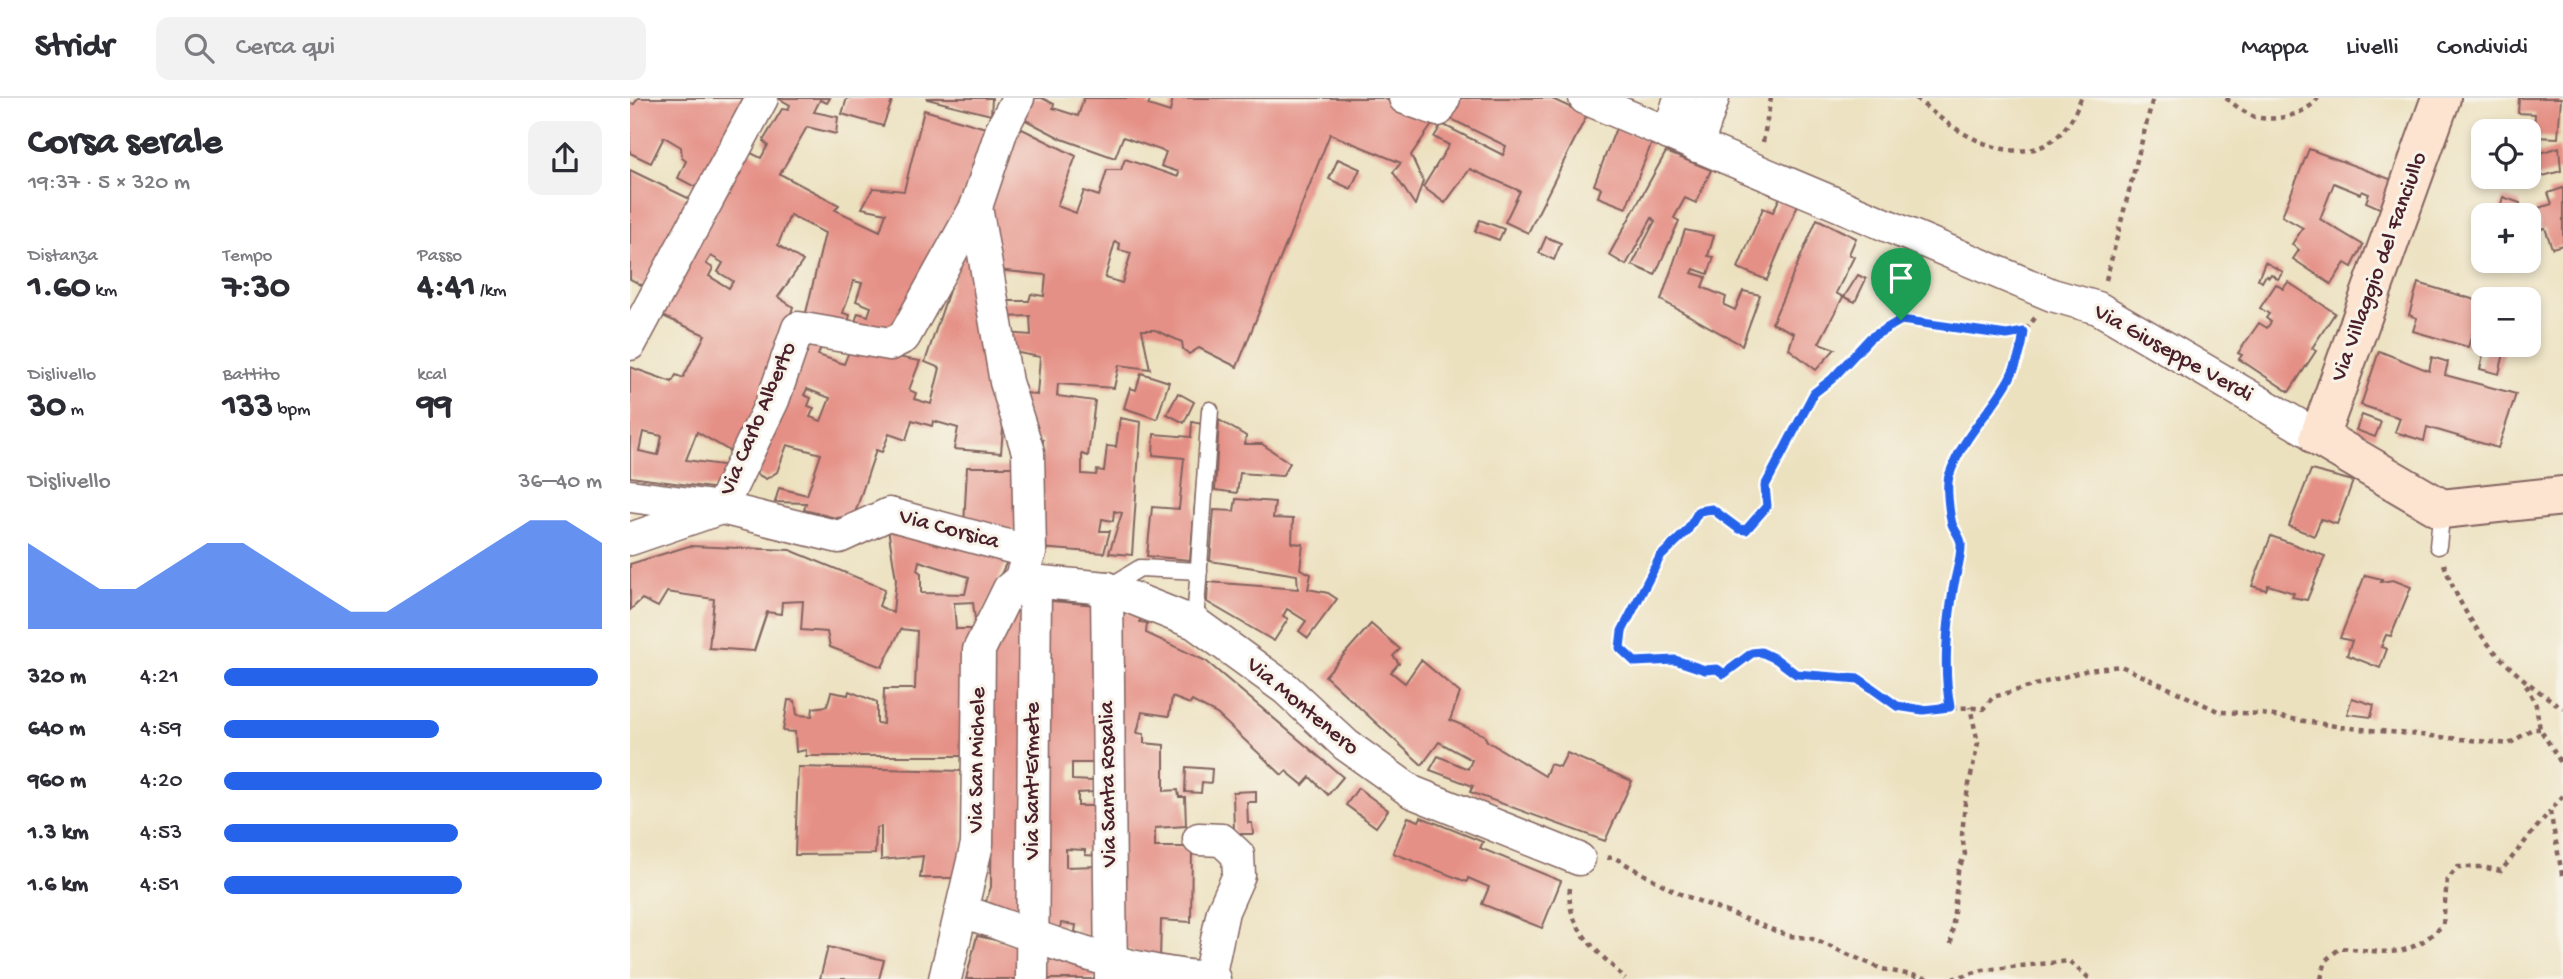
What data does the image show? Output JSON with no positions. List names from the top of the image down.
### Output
{
  "streets": {
    "street": [
      "Via Villaggio del Fanciullo",
      "Via Giuseppe Verdi",
      "Via Carlo Alberto",
      "Via Corsica",
      "Via Montenero",
      "Via San Michele",
      "Via Sant'Ermete",
      "Via Santa Rosalia"
    ]
  },
  "crossings": [
    ["Via Villaggio del Fanciullo", "Via Giuseppe Verdi"],
    ["Via Carlo Alberto", "Via Corsica"],
    ["Via Carlo Alberto", "Via Sant'Ermete"],
    ["Via Corsica", "Via Montenero"],
    ["Via Corsica", "Via San Michele"],
    ["Via Corsica", "Via Sant'Ermete"],
    ["Via Montenero", "Via San Michele"],
    ["Via Montenero", "Via Sant'Ermete"],
    ["Via Montenero", "Via Santa Rosalia"],
    ["Via San Michele", "Via Sant'Ermete"]
  ],
  "page": {
    "header": "Stridr",
    "search": "Cerca qui",
    "nav": ["Mappa", "Livelli", "Condividi"],
    "heading": ["Corsa serale", "19:37 · 5 × 320 m"],
    "map_buttons": ["+", "−"],
    "stats": [
      ["Distanza", "1.60 km"],
      ["Tempo", "7:30"],
      ["Passo", "4:41 /km"],
      ["Dislivello", "30 m"],
      ["Battito", "133 bpm"],
      ["kcal", "99"]
    ],
    "chart": ["Dislivello", "36–40 m"],
    "list": [
      {
        "name": "320 m",
        "note": "4:21"
      },
      {
        "name": "640 m",
        "note": "4:59"
      },
      {
        "name": "960 m",
        "note": "4:20"
      },
      {
        "name": "1.3 km",
        "note": "4:53"
      },
      {
        "name": "1.6 km",
        "note": "4:51"
      }
    ]
  }
}
